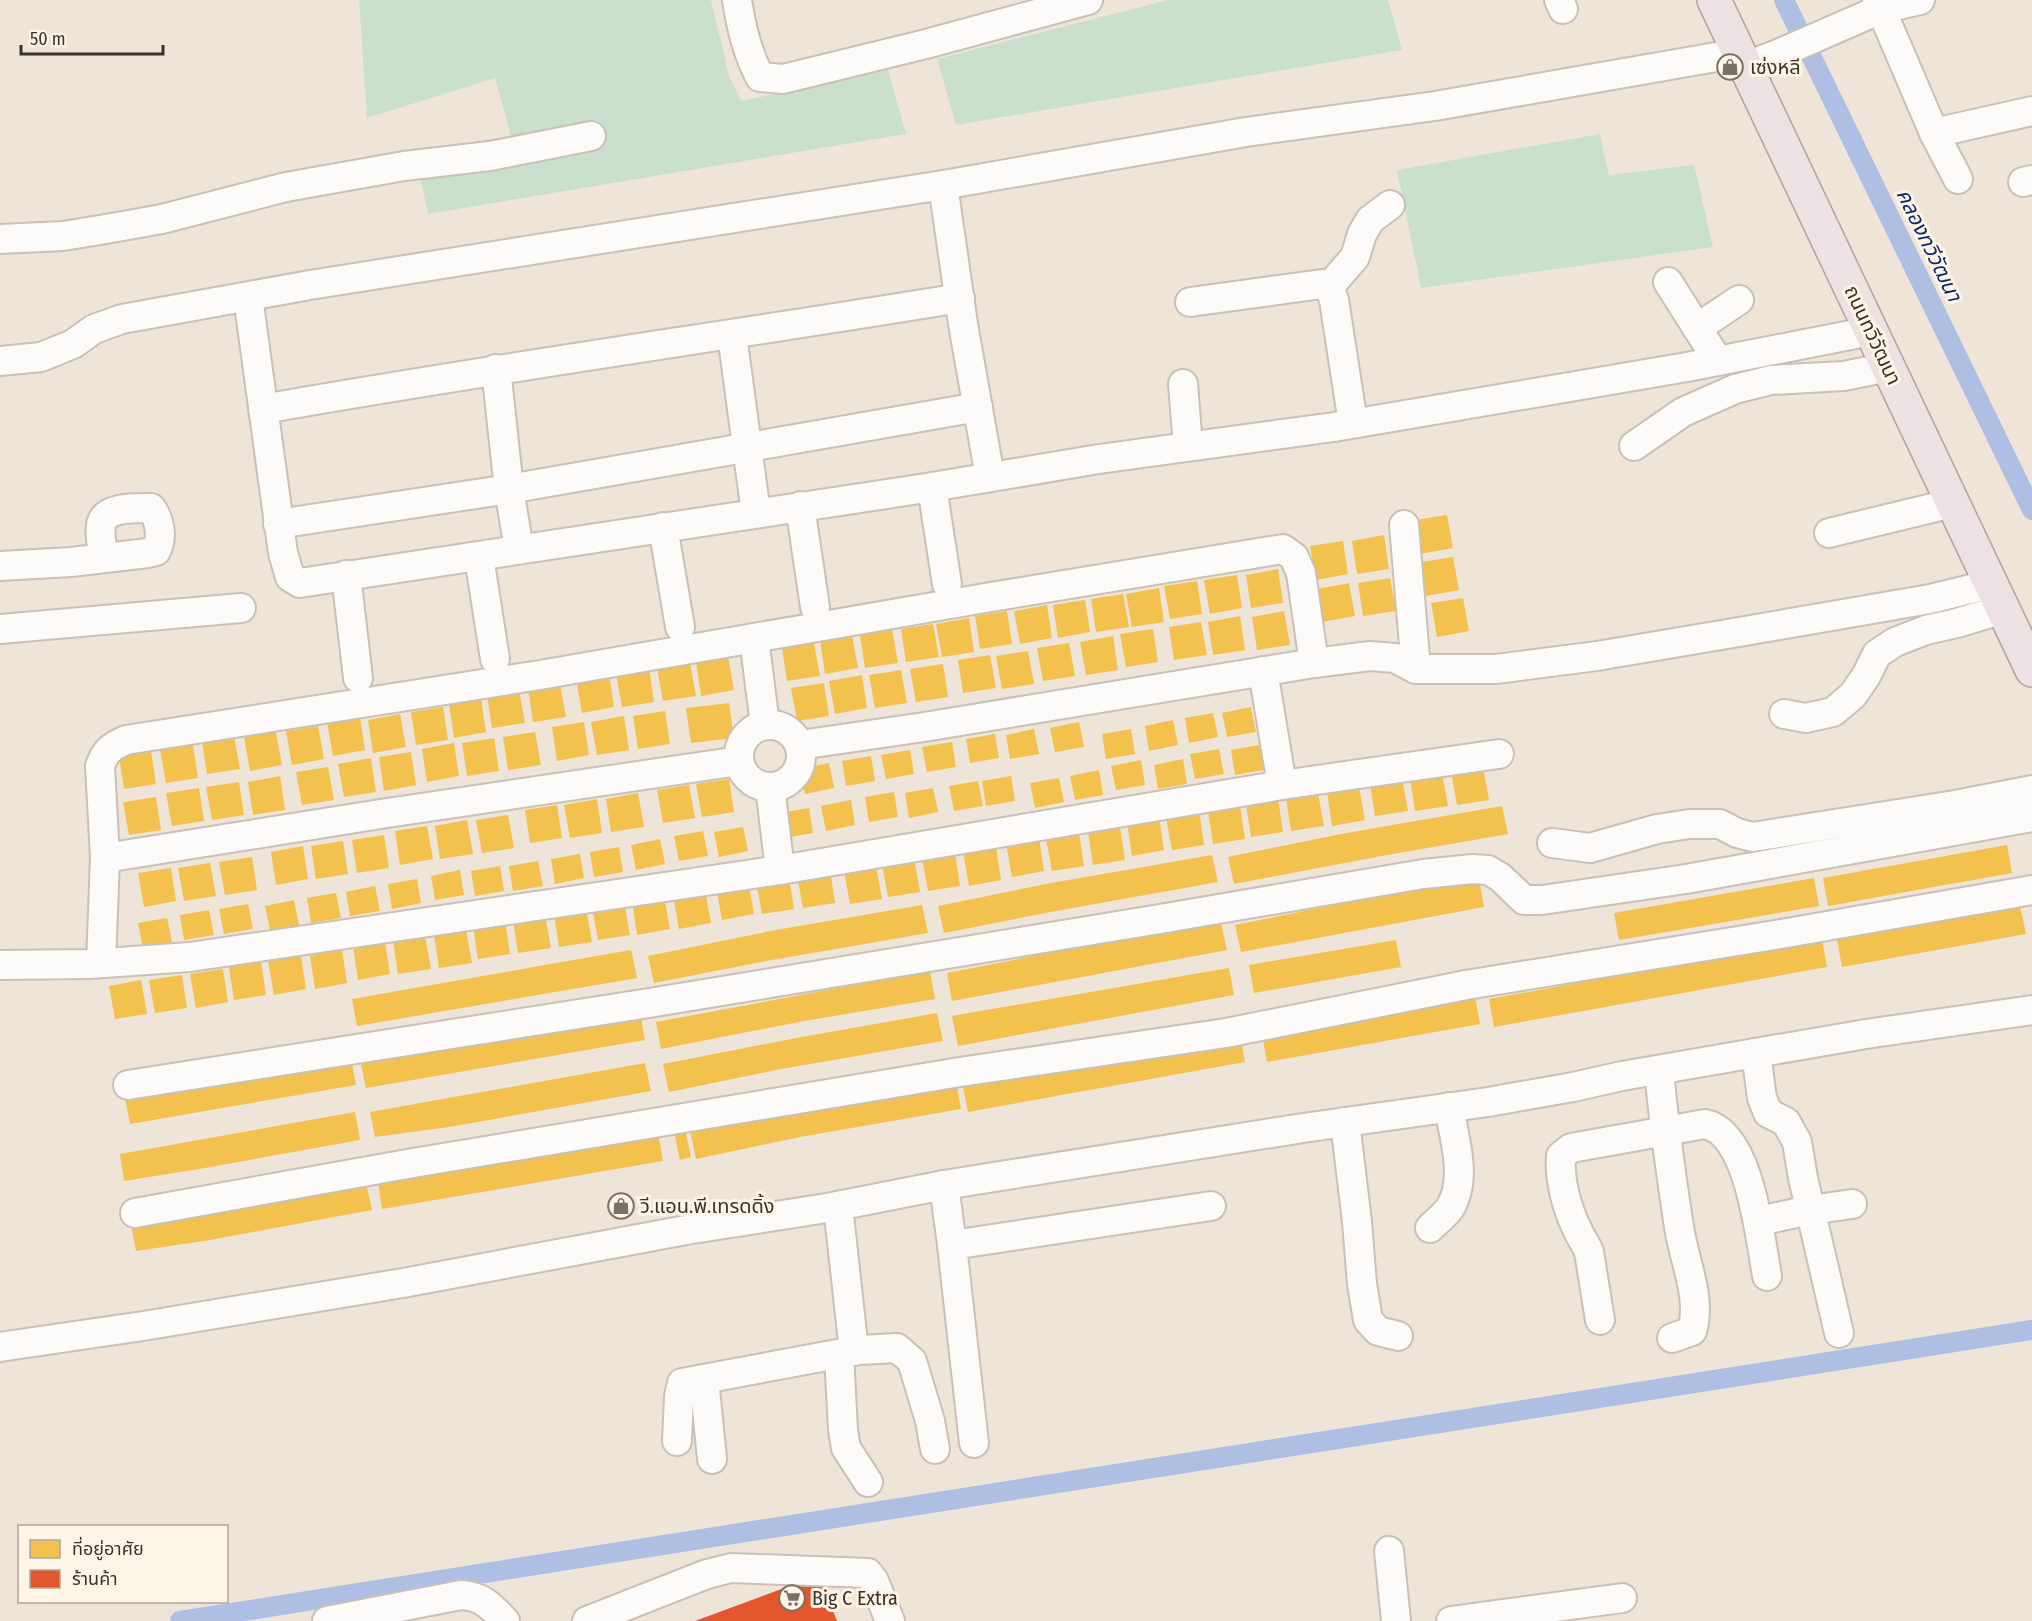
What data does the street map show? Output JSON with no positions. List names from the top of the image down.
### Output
{
  "streets": {
    "main road": ["ถนนทวีวัฒนา"]
  },
  "water": ["คลองทวีวัฒนา"],
  "places": {
    "shop": ["เซ่งหลี", "วี.แอน.พี.เทรดดิ้ง"],
    "supermarket": ["Big C Extra"]
  },
  "legend": ["ที่อยู่อาศัย", "ร้านค้า"],
  "scale_bar": "50 m"
}
